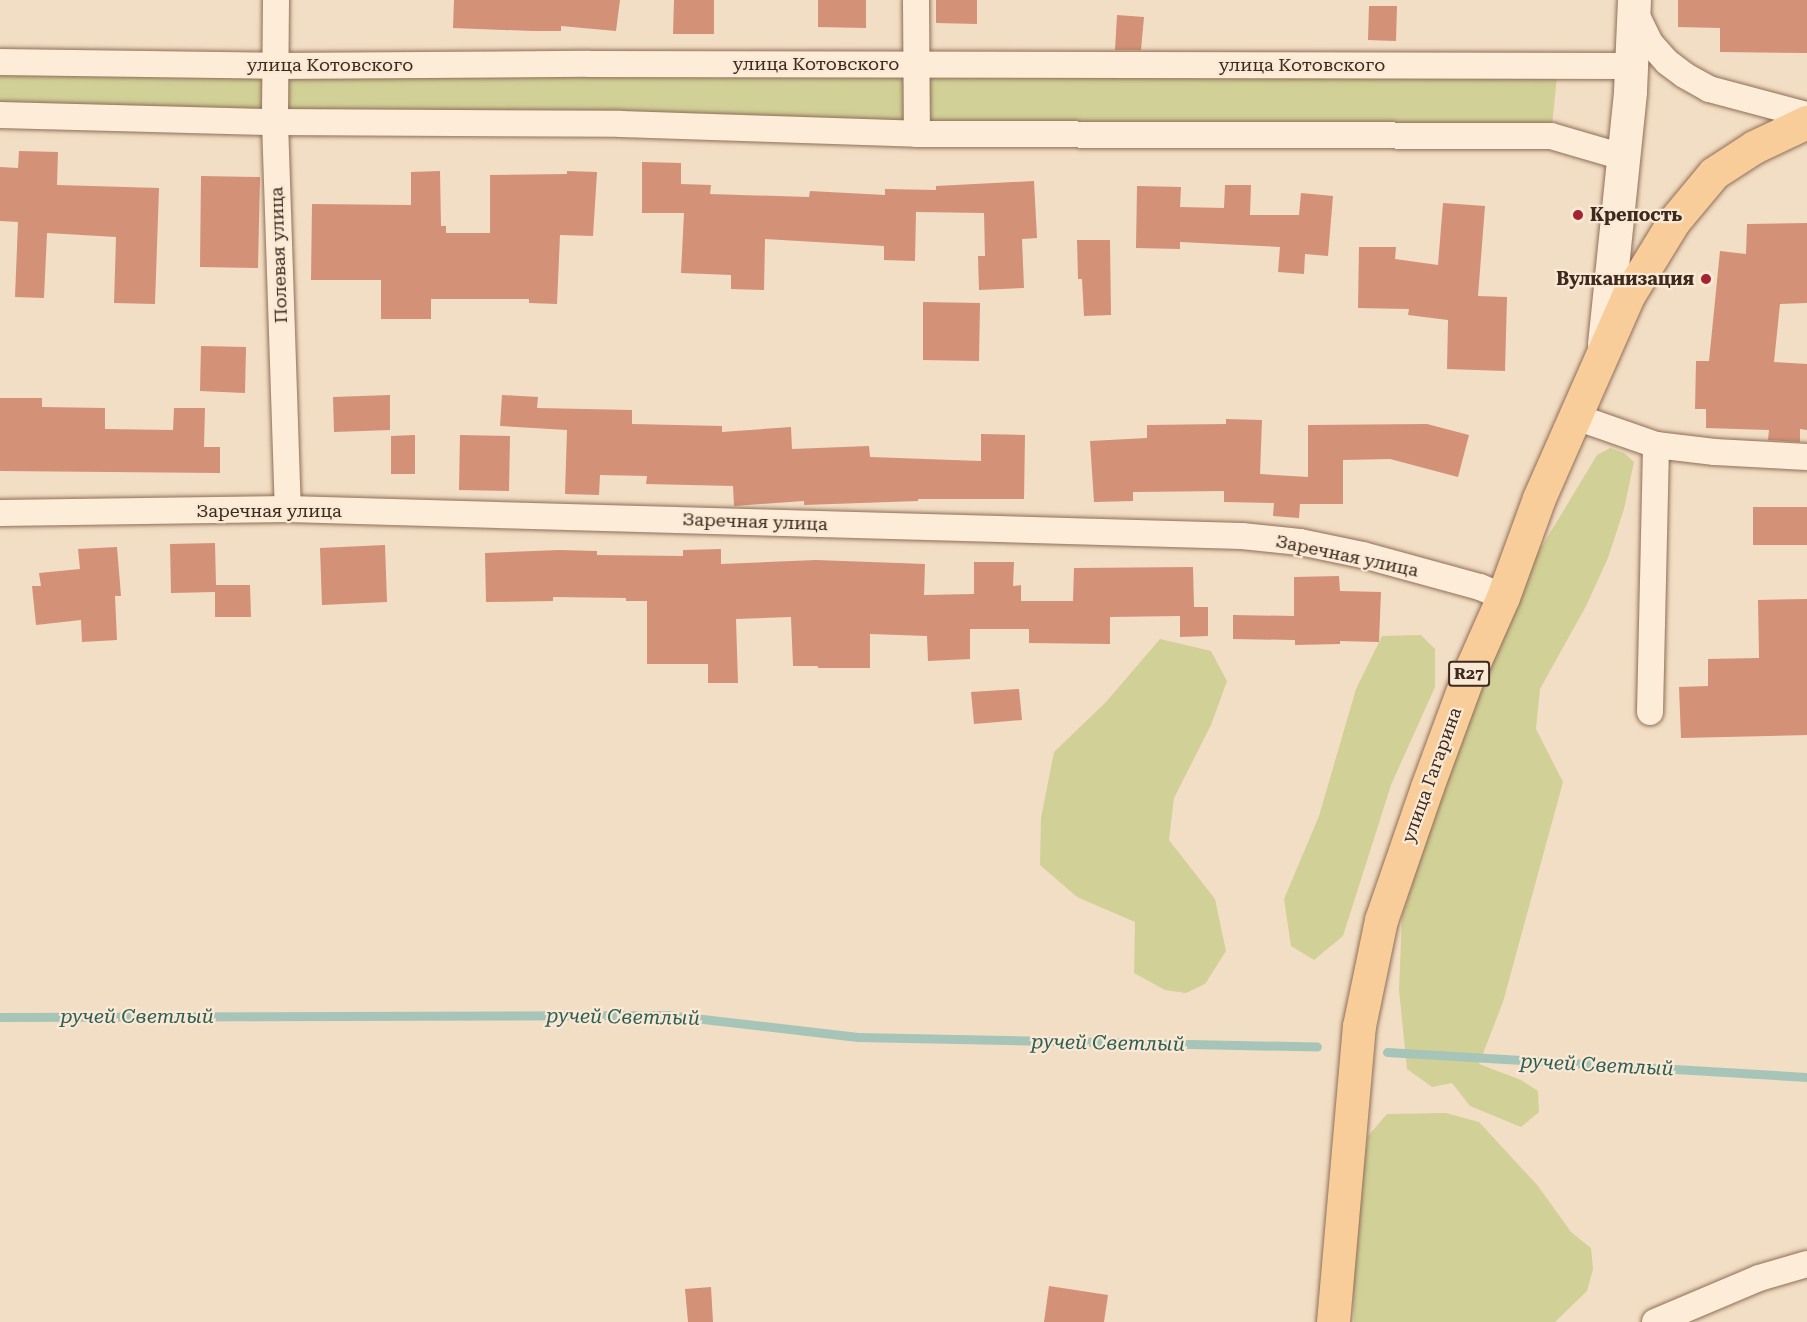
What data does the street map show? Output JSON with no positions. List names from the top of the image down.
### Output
{
  "streets": {
    "main road": ["R27", "улица Гагарина"],
    "street": ["улица Котовского", "Полевая улица", "Заречная улица"]
  },
  "crossings": [
    ["улица Котовского", "Полевая улица"],
    ["Полевая улица", "Заречная улица"],
    ["Заречная улица", "улица Гагарина"]
  ],
  "water": ["ручей Светлый"],
  "places": ["Крепость", "Вулканизация"]
}
